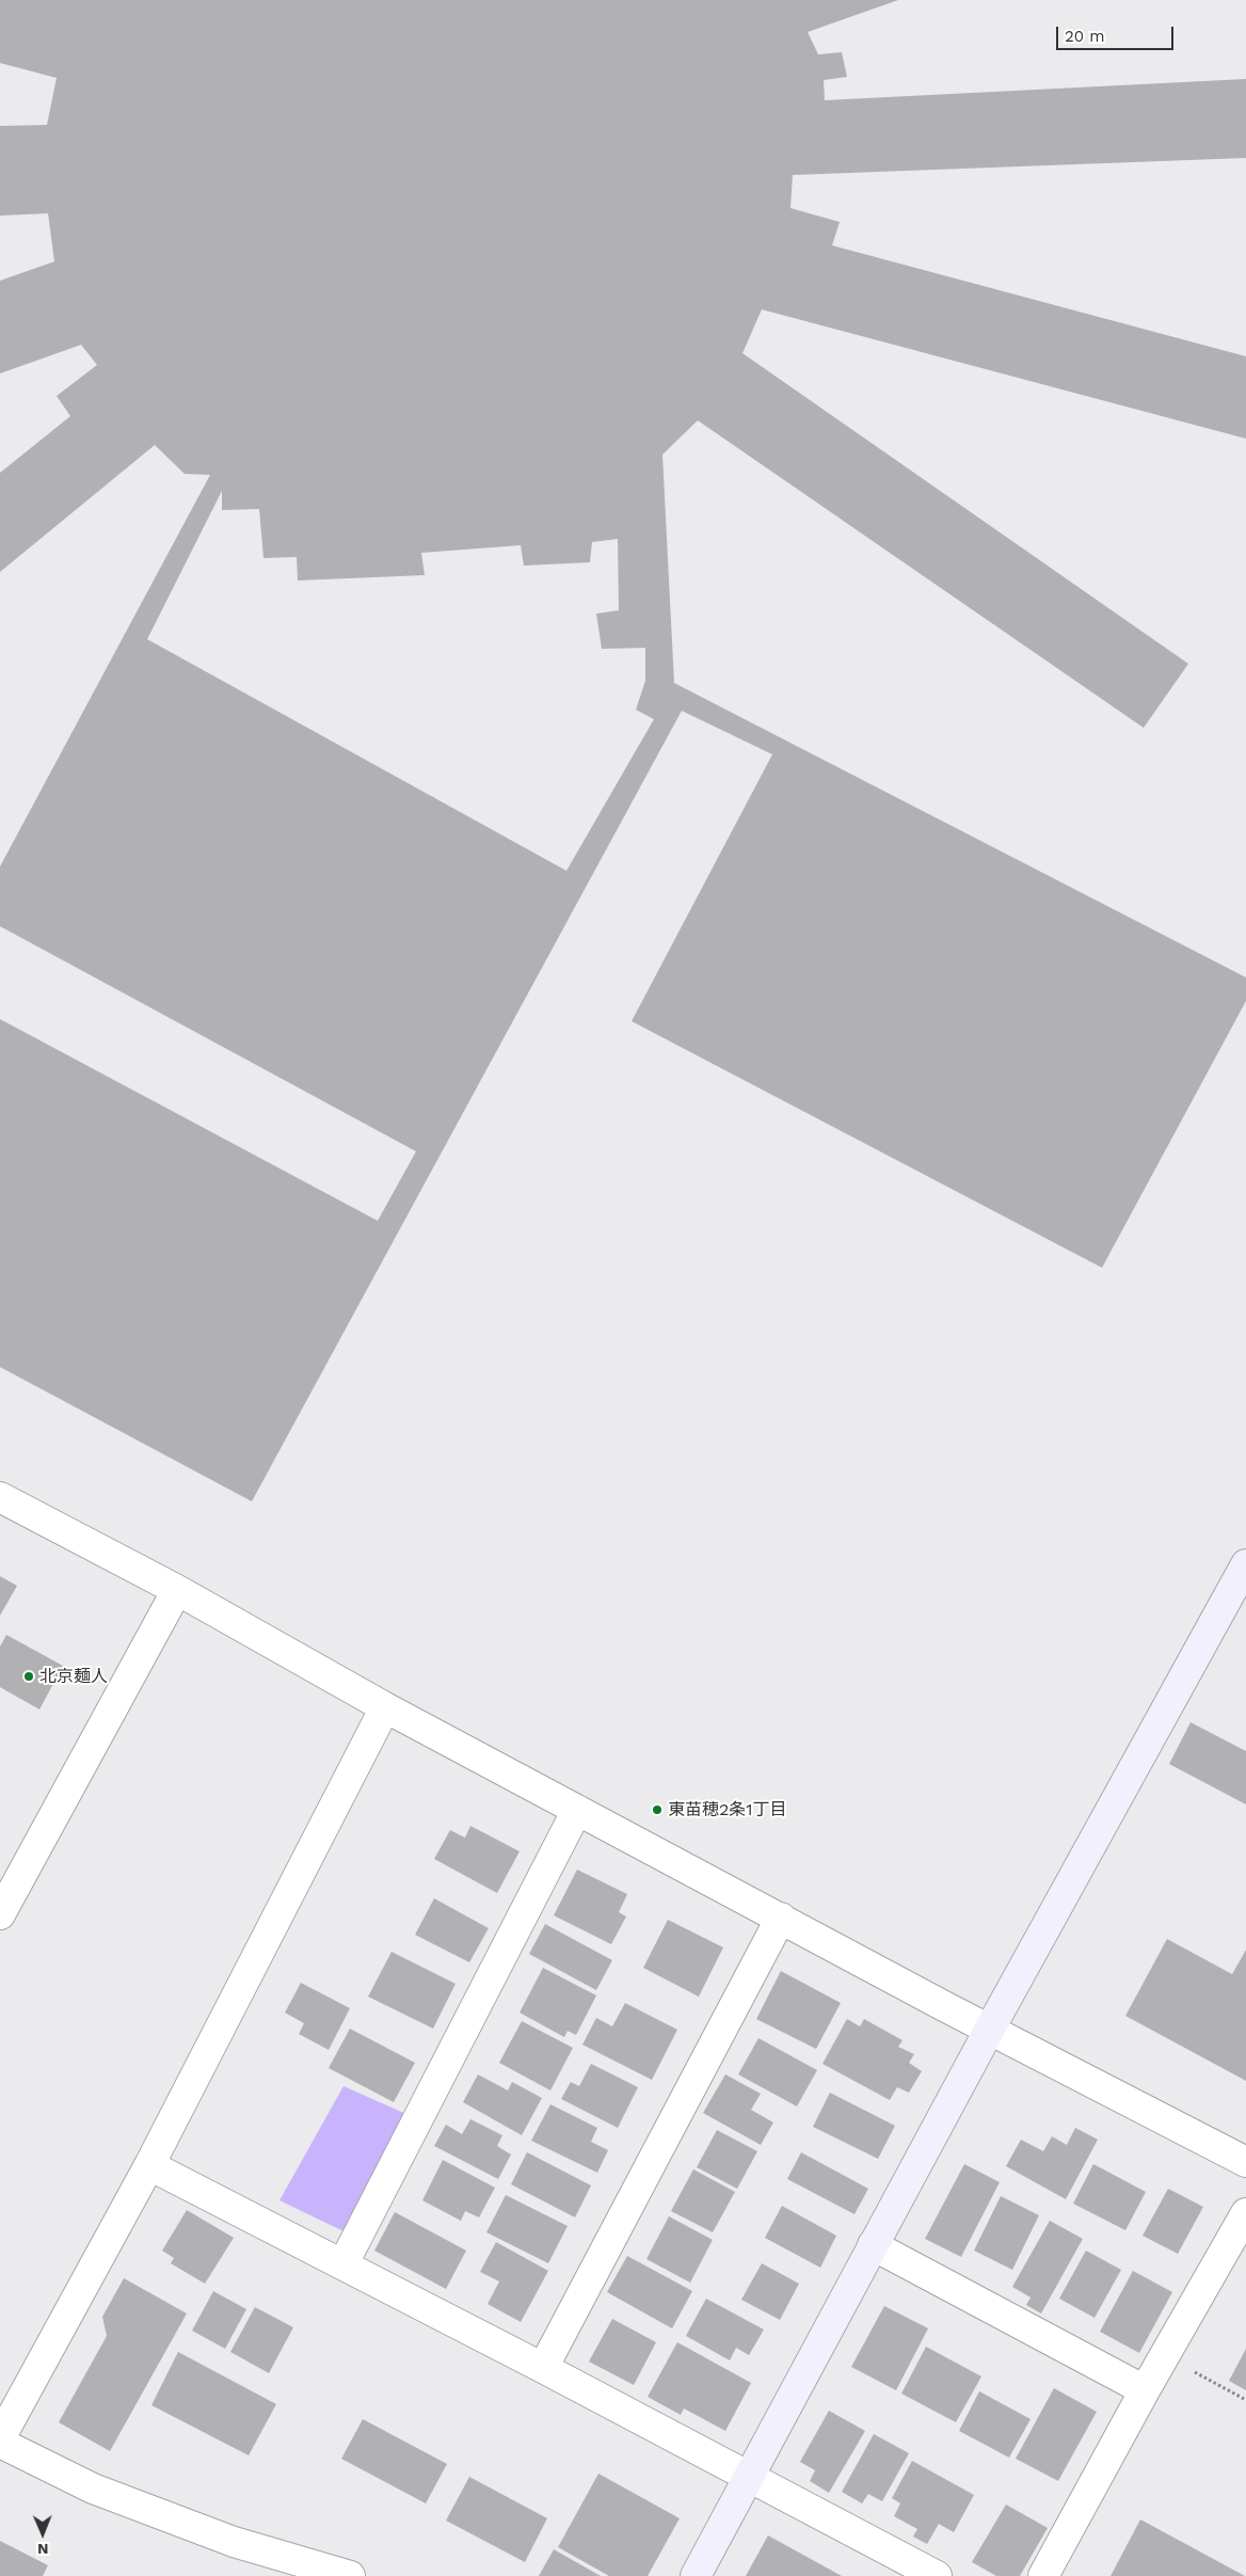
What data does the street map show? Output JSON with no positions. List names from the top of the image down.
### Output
{
  "places": ["北京麺人", "東苗穂2条1丁目"],
  "scale_bar": "20 m",
  "north": "bottom"
}
